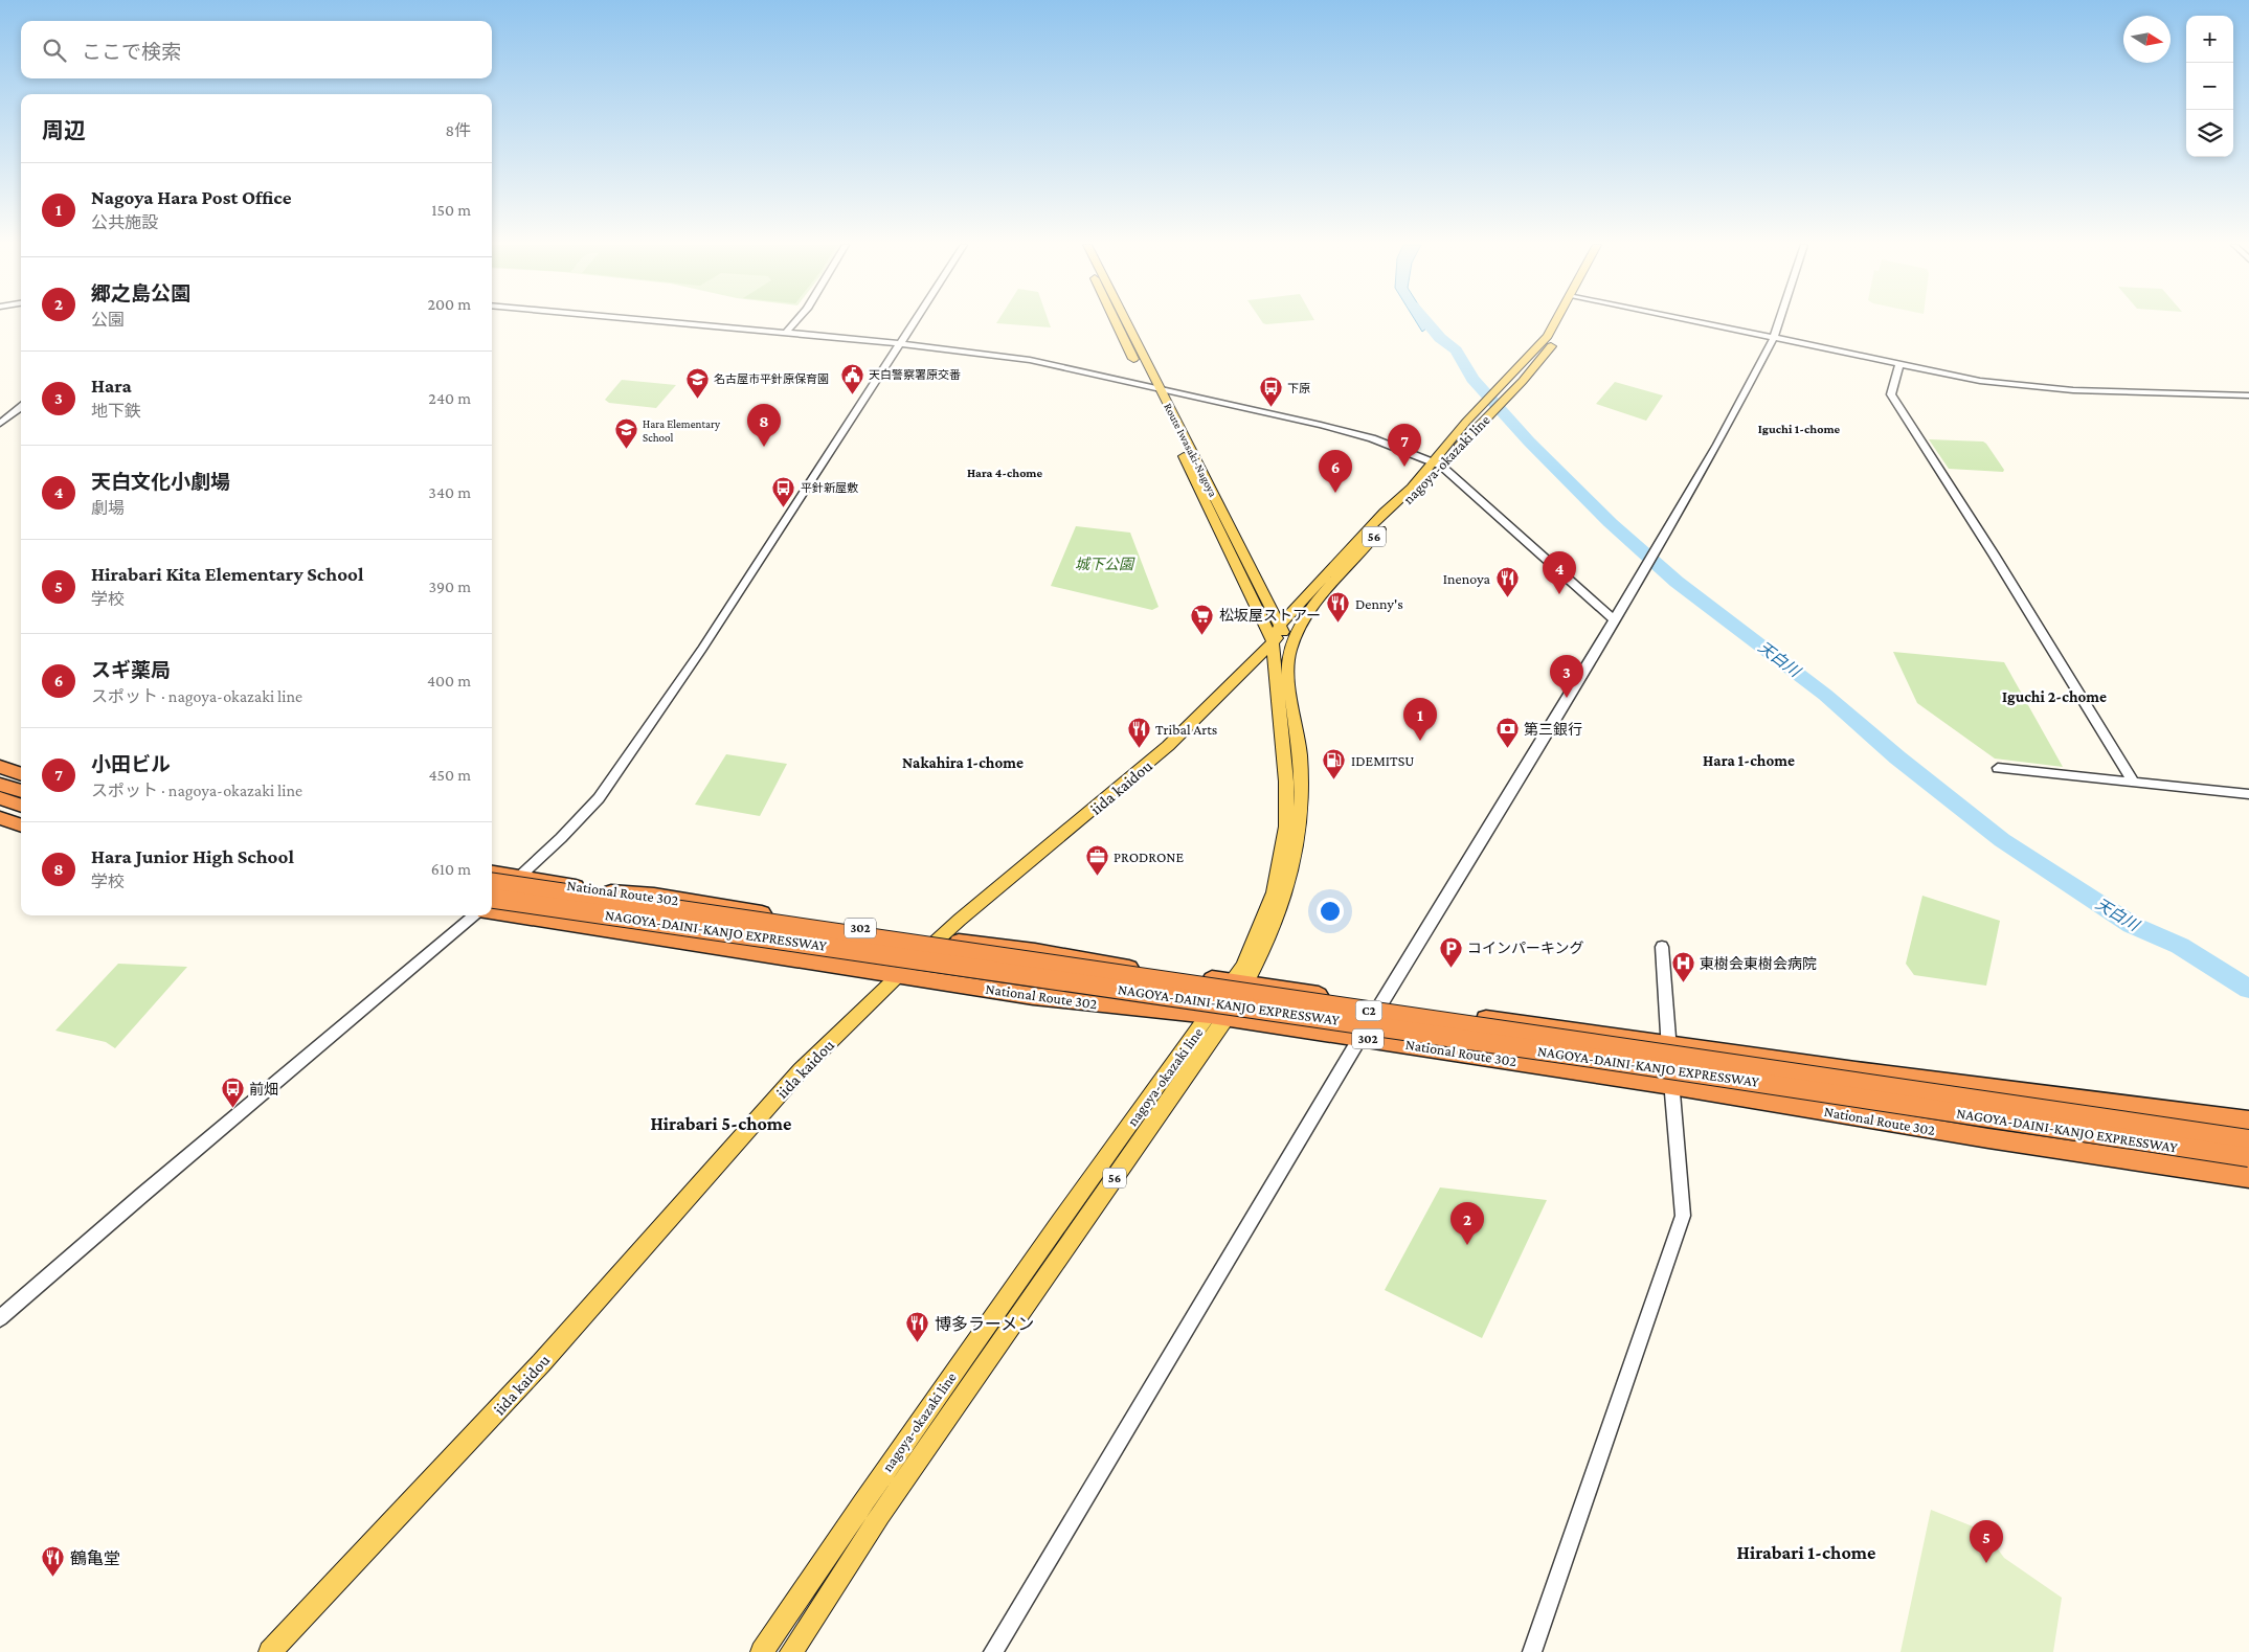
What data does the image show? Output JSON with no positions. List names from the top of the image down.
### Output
{
  "streets": {
    "highway": [
      "National Route 302",
      "302",
      "NAGOYA-DAINI-KANJO EXPRESSWAY",
      "C2"
    ],
    "main road": [
      "Route Iwasaki-Nagoya",
      "nagoya-okazaki line",
      "56",
      "iida kaidou"
    ]
  },
  "crossings": [
    ["Route Iwasaki-Nagoya", "nagoya-okazaki line"],
    ["Route Iwasaki-Nagoya", "56"],
    ["Route Iwasaki-Nagoya", "iida kaidou"],
    ["nagoya-okazaki line", "56"],
    ["nagoya-okazaki line", "iida kaidou"],
    ["nagoya-okazaki line", "National Route 302"],
    ["56", "iida kaidou"],
    ["iida kaidou", "National Route 302"]
  ],
  "districts": [
    "Iguchi 1-chome",
    "Hara 4-chome",
    "Iguchi 2-chome",
    "Hara 1-chome",
    "Nakahira 1-chome",
    "Hirabari 5-chome",
    "Hirabari 1-chome"
  ],
  "water": ["天白川"],
  "parks": ["城下公園"],
  "places": {
    "public building": ["天白警察署原交番"],
    "school or university": ["名古屋市平針原保育園", "Hara Elementary School"],
    "bus stop": ["下原", "平針新屋敷", "前畑"],
    "restaurant": [
      "Inenoya",
      "Denny's",
      "Tribal Arts",
      "博多ラーメン",
      "鶴亀堂"
    ],
    "supermarket": ["松坂屋ストアー"],
    "bank": ["第三銀行"],
    "fuel station": ["IDEMITSU"],
    "office": ["PRODRONE"],
    "parking": ["コインパーキング"],
    "hospital": ["東樹会東樹会病院"]
  },
  "north": "right",
  "page": {
    "map_buttons": ["+", "−"],
    "search": "ここで検索",
    "heading": ["周辺", "8件"],
    "list": [
      {
        "mark": "1",
        "name": "Nagoya Hara Post Office",
        "note": "公共施設",
        "value": "150 m"
      },
      {
        "mark": "2",
        "name": "郷之島公園",
        "note": "公園",
        "value": "200 m"
      },
      {
        "mark": "3",
        "name": "Hara",
        "note": "地下鉄",
        "value": "240 m"
      },
      {
        "mark": "4",
        "name": "天白文化小劇場",
        "note": "劇場",
        "value": "340 m"
      },
      {
        "mark": "5",
        "name": "Hirabari Kita Elementary School",
        "note": "学校",
        "value": "390 m"
      },
      {
        "mark": "6",
        "name": "スギ薬局",
        "note": "スポット · nagoya-okazaki line",
        "value": "400 m"
      },
      {
        "mark": "7",
        "name": "小田ビル",
        "note": "スポット · nagoya-okazaki line",
        "value": "450 m"
      },
      {
        "mark": "8",
        "name": "Hara Junior High School",
        "note": "学校",
        "value": "610 m"
      }
    ],
    "pins": [
      "8",
      "7",
      "6",
      "4",
      "3",
      "1",
      "2",
      "5"
    ]
  }
}
